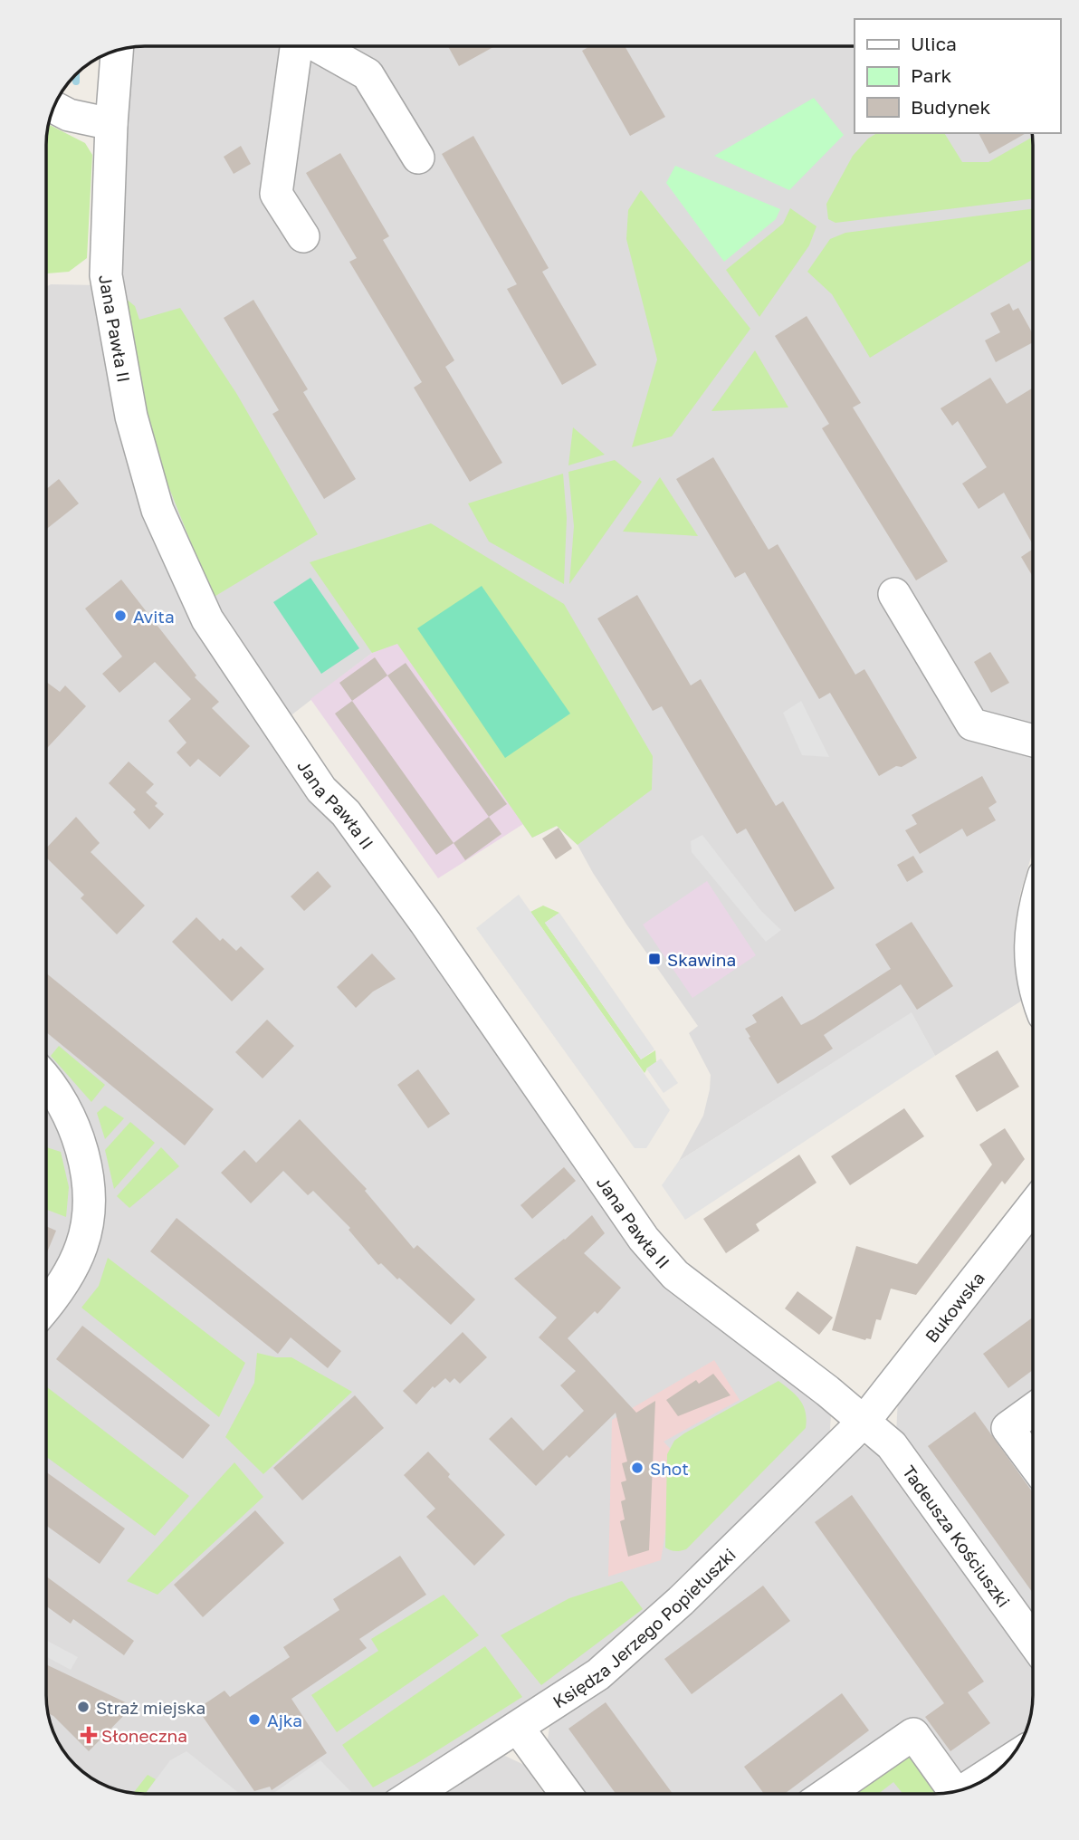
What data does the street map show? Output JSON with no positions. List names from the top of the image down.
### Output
{
  "streets": {
    "street": [
      "Jana Pawła II",
      "Bukowska",
      "Tadeusza Kościuszki",
      "Księdza Jerzego Popiełuszki"
    ]
  },
  "crossings": [
    ["Jana Pawła II", "Bukowska"],
    ["Jana Pawła II", "Tadeusza Kościuszki"],
    ["Jana Pawła II", "Księdza Jerzego Popiełuszki"],
    ["Bukowska", "Tadeusza Kościuszki"],
    ["Bukowska", "Księdza Jerzego Popiełuszki"],
    ["Tadeusza Kościuszki", "Księdza Jerzego Popiełuszki"]
  ],
  "places": {
    "other": [
      "Avita",
      "Shot",
      "Straż miejska",
      "Ajka"
    ],
    "transit": ["Skawina"],
    "health": ["Słoneczna"]
  },
  "legend": ["Ulica", "Park", "Budynek"]
}
